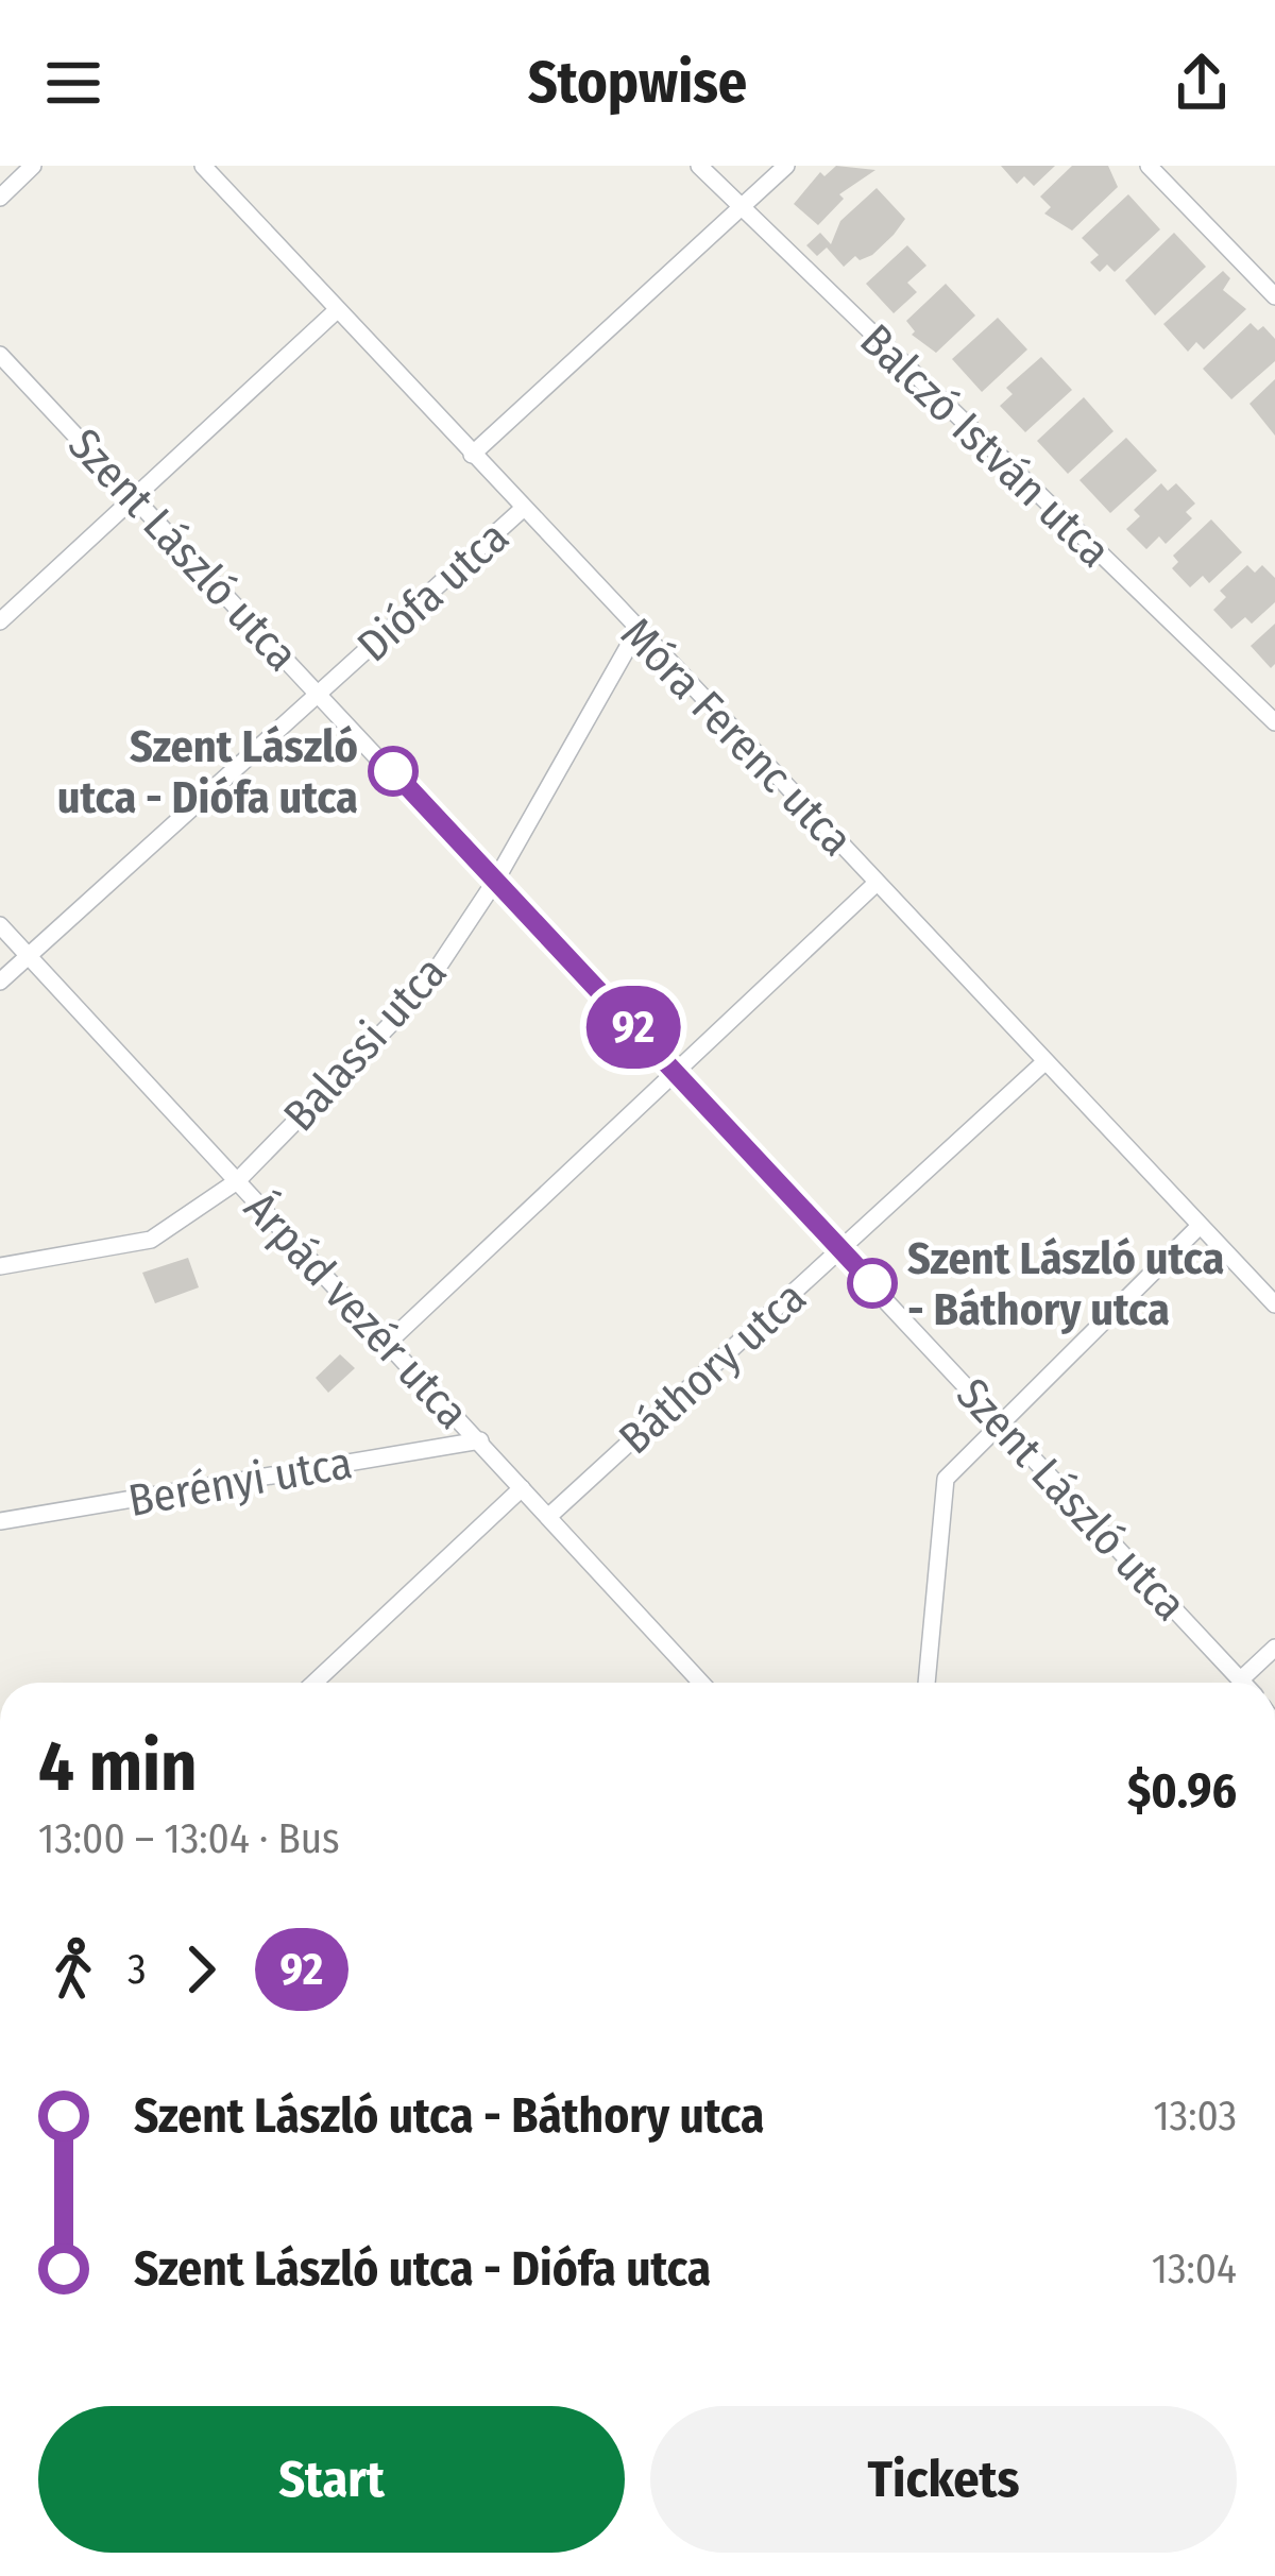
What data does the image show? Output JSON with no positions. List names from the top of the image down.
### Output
{
  "streets": {
    "street": [
      "Balczó István utca",
      "Szent László utca",
      "Diófa utca",
      "Móra Ferenc utca",
      "Balassi utca",
      "Árpád vezér utca",
      "Báthory utca",
      "Berényi utca"
    ]
  },
  "crossings": [
    ["Szent László utca", "Diófa utca"],
    ["Szent László utca", "Balassi utca"],
    ["Szent László utca", "Báthory utca"],
    ["Diófa utca", "Móra Ferenc utca"],
    ["Diófa utca", "Árpád vezér utca"],
    ["Móra Ferenc utca", "Balassi utca"],
    ["Móra Ferenc utca", "Báthory utca"],
    ["Balassi utca", "Árpád vezér utca"],
    ["Árpád vezér utca", "Báthory utca"],
    ["Árpád vezér utca", "Berényi utca"]
  ],
  "places": ["Szent László utca - Diófa utca", "Szent László utca - Báthory utca"],
  "lines": ["bus line 92"],
  "page": {
    "header": "Stopwise",
    "on_map": "92",
    "heading": ["4 min", "13:00 – 13:04 · Bus", "$0.96"],
    "legs": ["3", "92"],
    "list": [
      {
        "name": "Szent László utca - Báthory utca",
        "value": "13:03"
      },
      {
        "name": "Szent László utca - Diófa utca",
        "value": "13:04"
      }
    ],
    "buttons": ["Start", "Tickets"]
  }
}
